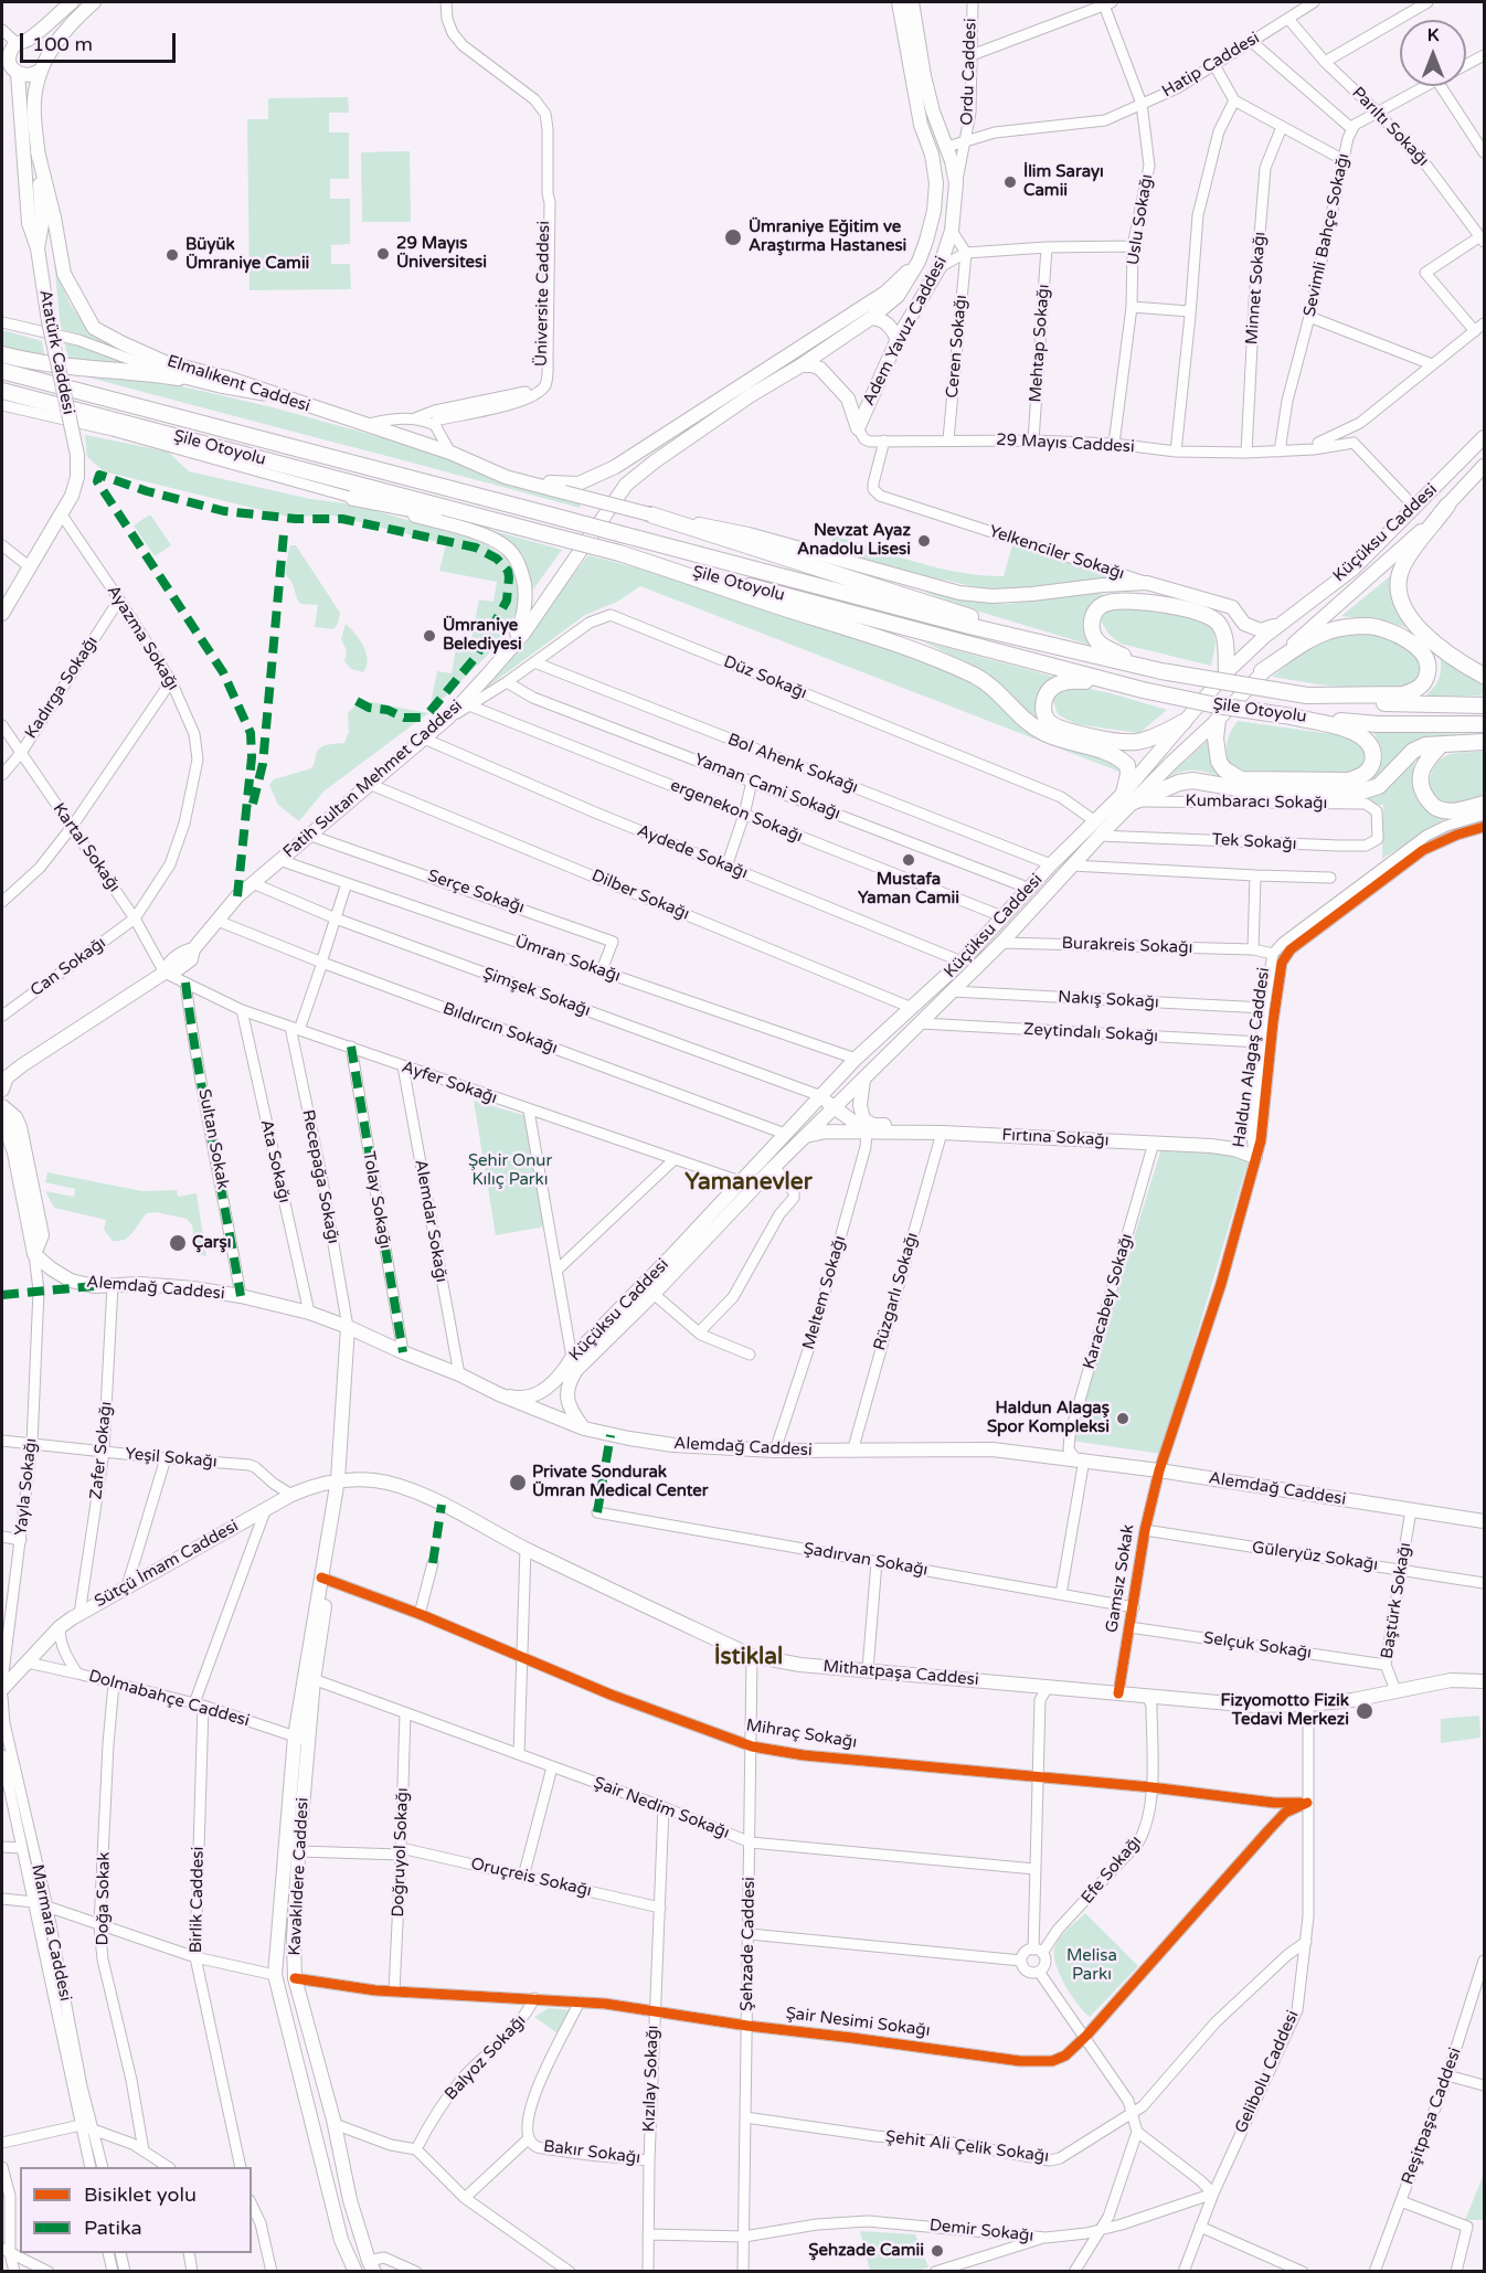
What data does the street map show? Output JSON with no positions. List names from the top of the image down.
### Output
{
  "streets": {
    "highway": ["Şile Otoyolu"],
    "main road": [
      "Adem Yavuz Caddesi",
      "Atatürk Caddesi",
      "Elmalıkent Caddesi",
      "Küçüksu Caddesi",
      "Yelkenciler Sokağı",
      "Fatih Sultan Mehmet Caddesi",
      "Fırtına Sokağı",
      "Alemdağ Caddesi",
      "Sütçü İmam Caddesi",
      "Mithatpaşa Caddesi",
      "Kavaklıdere Caddesi"
    ],
    "street": [
      "Hatip Caddesi",
      "Ordu Caddesi",
      "Parıltı Sokağı",
      "Uslu Sokağı",
      "Sevimli Bahçe Sokağı",
      "Minnet Sokağı",
      "Üniversite Caddesi",
      "Mehtap Sokağı",
      "Ceren Sokağı",
      "29 Mayıs Caddesi",
      "Ayazma Sokağı",
      "Düz Sokağı",
      "Kadırga Sokağı",
      "Bol Ahenk Sokağı",
      "Yaman Cami Sokağı",
      "Kumbaracı Sokağı",
      "ergenekon Sokağı",
      "Tek Sokağı",
      "Kartal Sokağı",
      "Aydede Sokağı",
      "Serçe Sokağı",
      "Dilber Sokağı",
      "Burakreis Sokağı",
      "Ümran Sokağı",
      "Can Sokağı",
      "Şimşek Sokağı",
      "Nakış Sokağı",
      "Bıldırcın Sokağı",
      "Zeytindalı Sokağı",
      "Haldun Alagaş Caddesi",
      "Ayfer Sokağı",
      "Sultan Sokak",
      "Ata Sokağı",
      "Recepağa Sokağı",
      "Tolay Sokağı",
      "Alemdar Sokağı",
      "Rüzgarlı Sokağı",
      "Meltem Sokağı",
      "Karacabey Sokağı",
      "Zafer Sokağı",
      "Yeşil Sokağı",
      "Yayla Sokağı",
      "Güleryüz Sokağı",
      "Şadırvan Sokağı",
      "Gamsız Sokak",
      "Baştürk Sokağı",
      "Selçuk Sokağı",
      "Dolmabahçe Caddesi",
      "Mihraç Sokağı",
      "Şair Nedim Sokağı",
      "Doğruyol Sokağı",
      "Efe Sokağı",
      "Oruçreis Sokağı",
      "Doğa Sokak",
      "Birlik Caddesi",
      "Marmara Caddesi",
      "Şehzade Caddesi",
      "Şair Nesimi Sokağı",
      "Balyoz Sokağı",
      "Gelibolu Caddesi",
      "Kızılay Sokağı",
      "Reşitpaşa Caddesi",
      "Şehit Ali Çelik Sokağı",
      "Bakır Sokağı",
      "Demir Sokağı"
    ]
  },
  "crossings": [
    ["Hatip Caddesi", "Ordu Caddesi"],
    ["Hatip Caddesi", "Parıltı Sokağı"],
    ["Hatip Caddesi", "Uslu Sokağı"],
    ["Hatip Caddesi", "Adem Yavuz Caddesi"],
    ["Ordu Caddesi", "Adem Yavuz Caddesi"],
    ["Uslu Sokağı", "29 Mayıs Caddesi"],
    ["Sevimli Bahçe Sokağı", "29 Mayıs Caddesi"],
    ["Minnet Sokağı", "29 Mayıs Caddesi"],
    ["Adem Yavuz Caddesi", "29 Mayıs Caddesi"],
    ["Adem Yavuz Caddesi", "Fatih Sultan Mehmet Caddesi"],
    ["Mehtap Sokağı", "29 Mayıs Caddesi"],
    ["Ceren Sokağı", "29 Mayıs Caddesi"],
    ["Atatürk Caddesi", "Elmalıkent Caddesi"],
    ["Atatürk Caddesi", "Ayazma Sokağı"],
    ["29 Mayıs Caddesi", "Yelkenciler Sokağı"],
    ["Küçüksu Caddesi", "Yelkenciler Sokağı"],
    ["Küçüksu Caddesi", "Düz Sokağı"],
    ["Küçüksu Caddesi", "Bol Ahenk Sokağı"],
    ["Küçüksu Caddesi", "Yaman Cami Sokağı"],
    ["Küçüksu Caddesi", "Kumbaracı Sokağı"],
    ["Küçüksu Caddesi", "ergenekon Sokağı"],
    ["Küçüksu Caddesi", "Tek Sokağı"],
    ["Küçüksu Caddesi", "Aydede Sokağı"],
    ["Küçüksu Caddesi", "Dilber Sokağı"],
    ["Küçüksu Caddesi", "Burakreis Sokağı"],
    ["Küçüksu Caddesi", "Ümran Sokağı"],
    ["Küçüksu Caddesi", "Şimşek Sokağı"],
    ["Küçüksu Caddesi", "Nakış Sokağı"],
    ["Küçüksu Caddesi", "Bıldırcın Sokağı"],
    ["Küçüksu Caddesi", "Zeytindalı Sokağı"],
    ["Küçüksu Caddesi", "Ayfer Sokağı"],
    ["Küçüksu Caddesi", "Fırtına Sokağı"],
    ["Küçüksu Caddesi", "Alemdağ Caddesi"],
    ["Ayazma Sokağı", "Kadırga Sokağı"],
    ["Ayazma Sokağı", "Kartal Sokağı"],
    ["Ayazma Sokağı", "Can Sokağı"],
    ["Düz Sokağı", "Bol Ahenk Sokağı"],
    ["Düz Sokağı", "Fatih Sultan Mehmet Caddesi"],
    ["Düz Sokağı", "Yaman Cami Sokağı"],
    ["Düz Sokağı", "ergenekon Sokağı"],
    ["Kadırga Sokağı", "Kartal Sokağı"],
    ["Fatih Sultan Mehmet Caddesi", "Kartal Sokağı"],
    ["Fatih Sultan Mehmet Caddesi", "Aydede Sokağı"],
    ["Fatih Sultan Mehmet Caddesi", "Serçe Sokağı"],
    ["Fatih Sultan Mehmet Caddesi", "Dilber Sokağı"],
    ["Fatih Sultan Mehmet Caddesi", "Ümran Sokağı"],
    ["Fatih Sultan Mehmet Caddesi", "Şimşek Sokağı"],
    ["Fatih Sultan Mehmet Caddesi", "Bıldırcın Sokağı"],
    ["Fatih Sultan Mehmet Caddesi", "Ayfer Sokağı"],
    ["Kumbaracı Sokağı", "Tek Sokağı"],
    ["Kartal Sokağı", "Can Sokağı"],
    ["Kartal Sokağı", "Ayfer Sokağı"],
    ["Serçe Sokağı", "Ümran Sokağı"],
    ["Burakreis Sokağı", "Haldun Alagaş Caddesi"],
    ["Nakış Sokağı", "Haldun Alagaş Caddesi"],
    ["Zeytindalı Sokağı", "Haldun Alagaş Caddesi"],
    ["Haldun Alagaş Caddesi", "Fırtına Sokağı"],
    ["Haldun Alagaş Caddesi", "Alemdağ Caddesi"],
    ["Haldun Alagaş Caddesi", "Gamsız Sokak"],
    ["Ayfer Sokağı", "Sultan Sokak"],
    ["Ayfer Sokağı", "Ata Sokağı"],
    ["Ayfer Sokağı", "Recepağa Sokağı"],
    ["Ayfer Sokağı", "Tolay Sokağı"],
    ["Ayfer Sokağı", "Alemdar Sokağı"],
    ["Fırtına Sokağı", "Rüzgarlı Sokağı"],
    ["Fırtına Sokağı", "Meltem Sokağı"],
    ["Fırtına Sokağı", "Karacabey Sokağı"],
    ["Sultan Sokak", "Alemdağ Caddesi"],
    ["Ata Sokağı", "Alemdağ Caddesi"],
    ["Recepağa Sokağı", "Alemdağ Caddesi"],
    ["Recepağa Sokağı", "Kavaklıdere Caddesi"],
    ["Tolay Sokağı", "Alemdağ Caddesi"],
    ["Alemdar Sokağı", "Alemdağ Caddesi"],
    ["Alemdağ Caddesi", "Rüzgarlı Sokağı"],
    ["Alemdağ Caddesi", "Meltem Sokağı"],
    ["Alemdağ Caddesi", "Karacabey Sokağı"],
    ["Alemdağ Caddesi", "Zafer Sokağı"],
    ["Alemdağ Caddesi", "Yayla Sokağı"],
    ["Alemdağ Caddesi", "Gamsız Sokak"],
    ["Alemdağ Caddesi", "Baştürk Sokağı"],
    ["Alemdağ Caddesi", "Kavaklıdere Caddesi"],
    ["Karacabey Sokağı", "Şadırvan Sokağı"],
    ["Zafer Sokağı", "Yeşil Sokağı"],
    ["Zafer Sokağı", "Sütçü İmam Caddesi"],
    ["Yeşil Sokağı", "Yayla Sokağı"],
    ["Yeşil Sokağı", "Sütçü İmam Caddesi"],
    ["Güleryüz Sokağı", "Gamsız Sokak"],
    ["Güleryüz Sokağı", "Baştürk Sokağı"],
    ["Şadırvan Sokağı", "Gamsız Sokak"],
    ["Sütçü İmam Caddesi", "Mithatpaşa Caddesi"],
    ["Sütçü İmam Caddesi", "Dolmabahçe Caddesi"],
    ["Sütçü İmam Caddesi", "Kavaklıdere Caddesi"],
    ["Sütçü İmam Caddesi", "Birlik Caddesi"],
    ["Gamsız Sokak", "Selçuk Sokağı"],
    ["Gamsız Sokak", "Mithatpaşa Caddesi"],
    ["Baştürk Sokağı", "Selçuk Sokağı"],
    ["Baştürk Sokağı", "Mithatpaşa Caddesi"],
    ["Mithatpaşa Caddesi", "Efe Sokağı"],
    ["Mithatpaşa Caddesi", "Kavaklıdere Caddesi"],
    ["Mithatpaşa Caddesi", "Şehzade Caddesi"],
    ["Mithatpaşa Caddesi", "Gelibolu Caddesi"],
    ["Dolmabahçe Caddesi", "Kavaklıdere Caddesi"],
    ["Dolmabahçe Caddesi", "Doğa Sokak"],
    ["Dolmabahçe Caddesi", "Birlik Caddesi"],
    ["Mihraç Sokağı", "Efe Sokağı"],
    ["Mihraç Sokağı", "Kavaklıdere Caddesi"],
    ["Mihraç Sokağı", "Şehzade Caddesi"],
    ["Mihraç Sokağı", "Şair Nesimi Sokağı"],
    ["Mihraç Sokağı", "Gelibolu Caddesi"],
    ["Şair Nedim Sokağı", "Doğruyol Sokağı"],
    ["Şair Nedim Sokağı", "Kavaklıdere Caddesi"],
    ["Şair Nedim Sokağı", "Şehzade Caddesi"],
    ["Şair Nedim Sokağı", "Kızılay Sokağı"],
    ["Doğruyol Sokağı", "Oruçreis Sokağı"],
    ["Doğruyol Sokağı", "Şair Nesimi Sokağı"],
    ["Kavaklıdere Caddesi", "Oruçreis Sokağı"],
    ["Kavaklıdere Caddesi", "Şair Nesimi Sokağı"],
    ["Oruçreis Sokağı", "Kızılay Sokağı"],
    ["Şehzade Caddesi", "Şair Nesimi Sokağı"],
    ["Şehzade Caddesi", "Şehit Ali Çelik Sokağı"],
    ["Şehzade Caddesi", "Demir Sokağı"],
    ["Şair Nesimi Sokağı", "Balyoz Sokağı"],
    ["Şair Nesimi Sokağı", "Gelibolu Caddesi"],
    ["Şair Nesimi Sokağı", "Kızılay Sokağı"],
    ["Şair Nesimi Sokağı", "Bakır Sokağı"],
    ["Gelibolu Caddesi", "Şehit Ali Çelik Sokağı"],
    ["Gelibolu Caddesi", "Demir Sokağı"],
    ["Kızılay Sokağı", "Bakır Sokağı"],
    ["Kızılay Sokağı", "Demir Sokağı"]
  ],
  "districts": ["Yamanevler", "İstiklal"],
  "parks": ["Şehir Onur Kılıç Parkı", "Melisa Parkı"],
  "places": [
    "İlim Sarayı Camii",
    "Ümraniye Eğitim ve Araştırma Hastanesi",
    "29 Mayıs Üniversitesi",
    "Büyük Ümraniye Camii",
    "Nevzat Ayaz Anadolu Lisesi",
    "Ümraniye Belediyesi",
    "Mustafa Yaman Camii",
    "Çarşı",
    "Haldun Alagaş Spor Kompleksi",
    "Private Sondurak Ümran Medical Center",
    "Fizyomotto Fizik Tedavi Merkezi",
    "Şehzade Camii"
  ],
  "legend": ["Bisiklet yolu", "Patika"],
  "scale_bar": "100 m",
  "north": "top"
}
